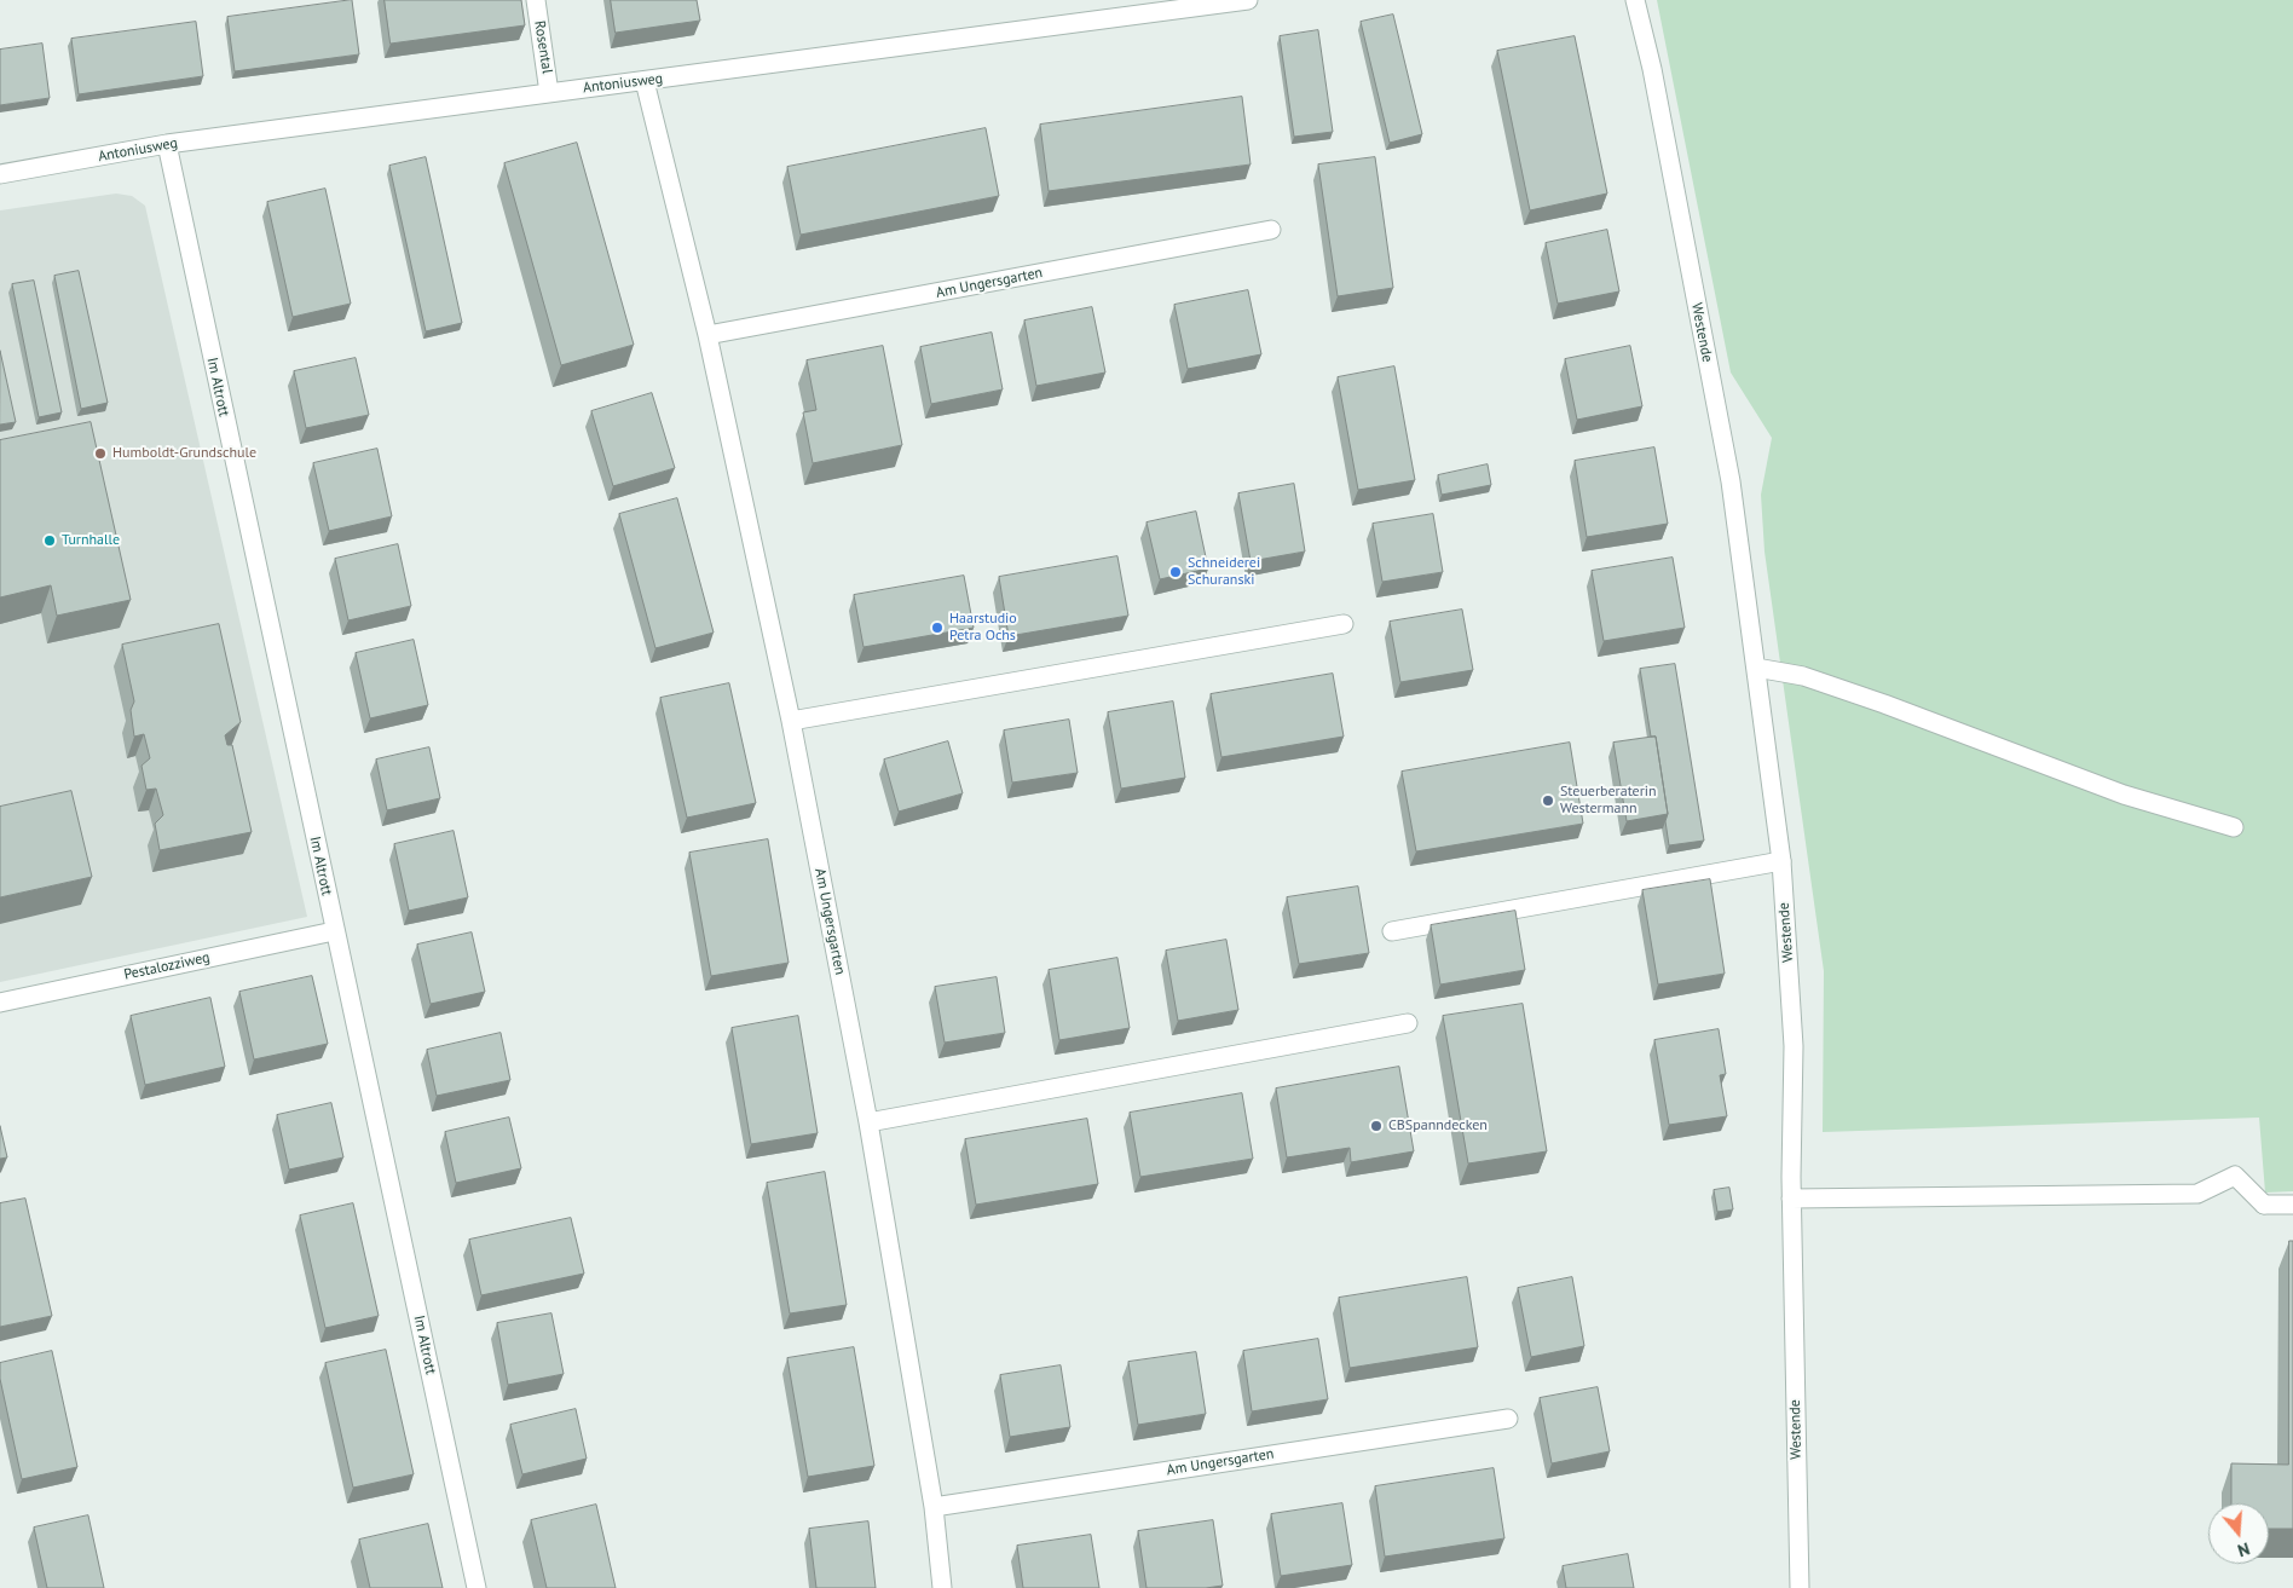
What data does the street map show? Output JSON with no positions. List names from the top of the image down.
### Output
{
  "streets": {
    "street": [
      "Rosental",
      "Antoniusweg",
      "Am Ungersgarten",
      "Westende",
      "Im Altrott",
      "Pestalozziweg"
    ]
  },
  "crossings": [
    ["Rosental", "Antoniusweg"],
    ["Antoniusweg", "Am Ungersgarten"],
    ["Antoniusweg", "Im Altrott"],
    ["Im Altrott", "Pestalozziweg"]
  ],
  "places": [
    "Humboldt-Grundschule",
    "Turnhalle",
    "Schneiderei Schuranski",
    "Haarstudio Petra Ochs",
    "Steuerberaterin Westermann",
    "CBSpanndecken"
  ],
  "north": "bottom"
}
